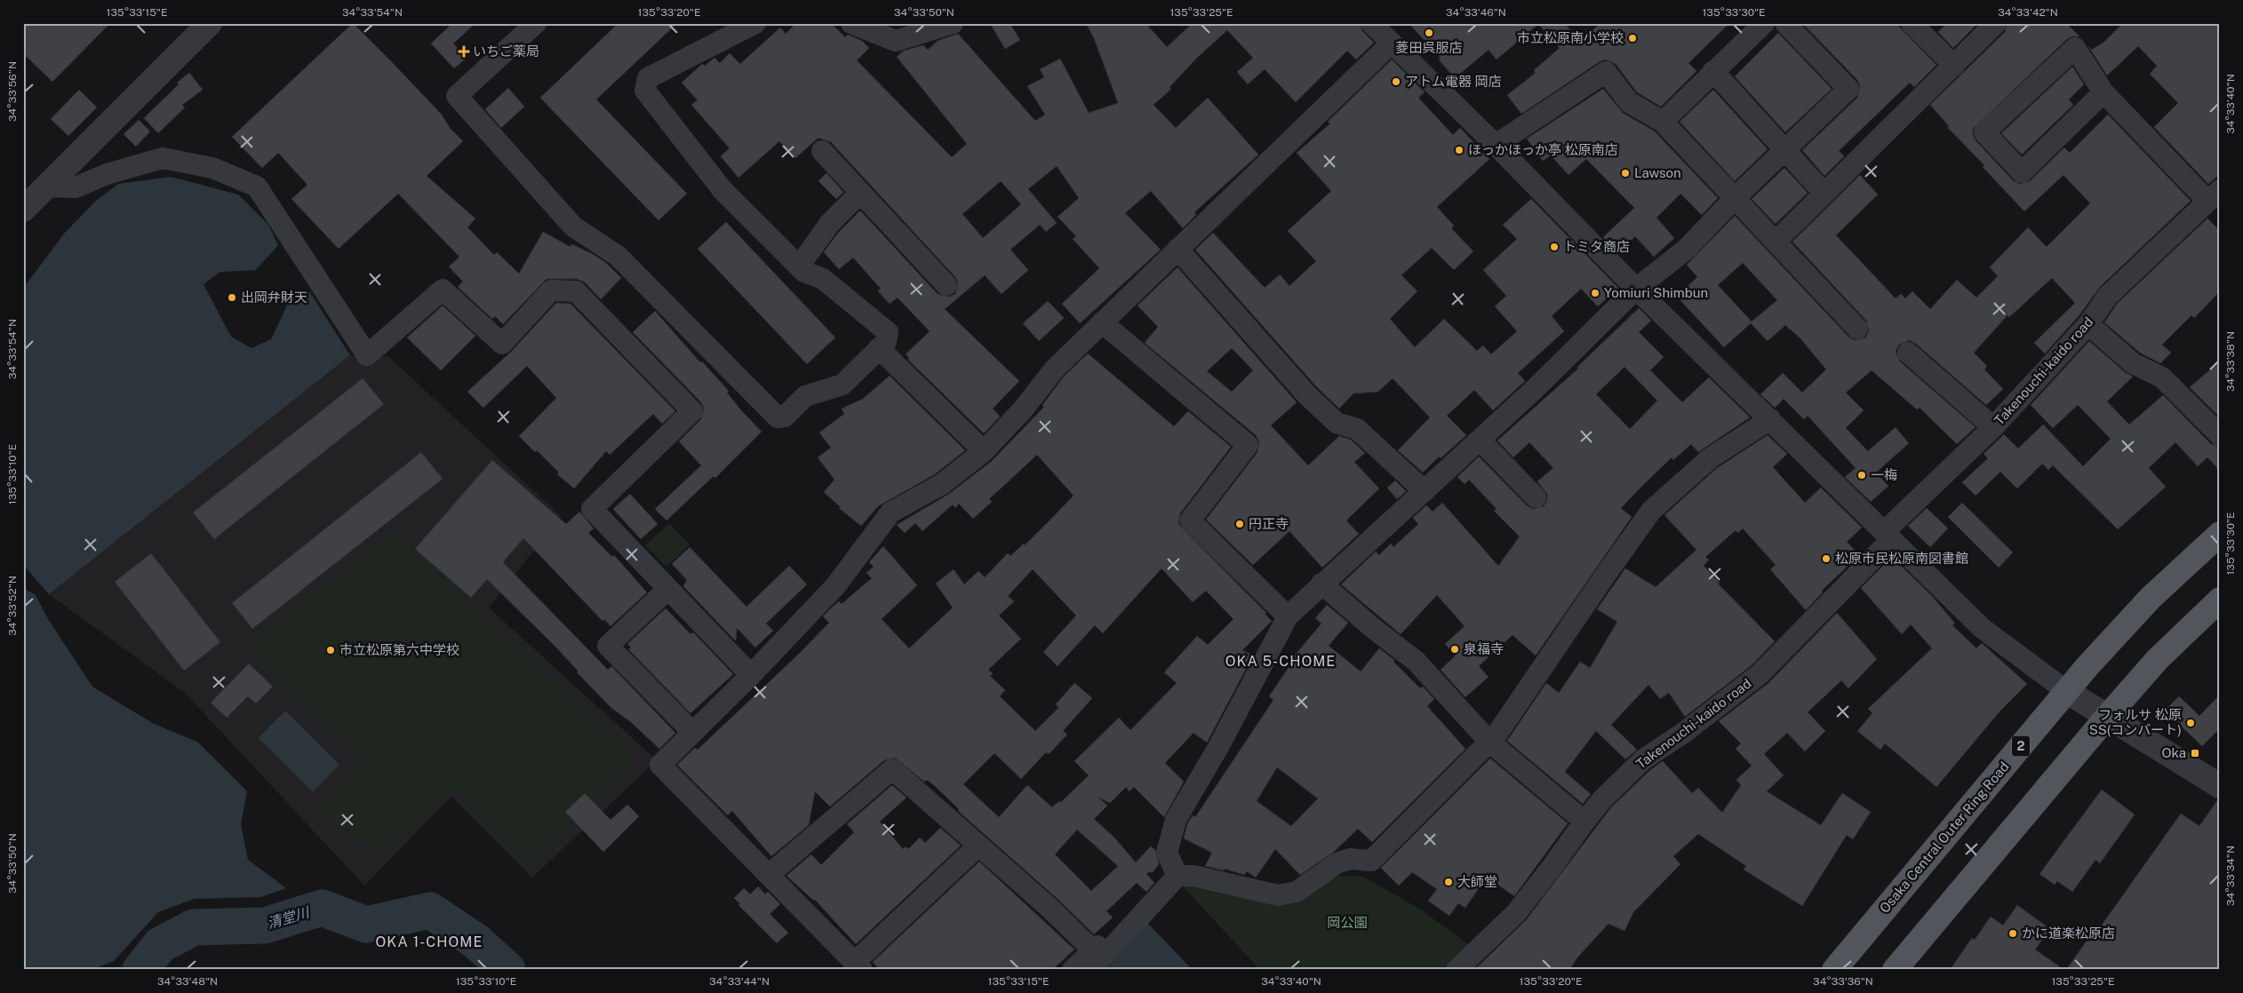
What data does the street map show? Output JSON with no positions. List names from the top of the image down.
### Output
{
  "streets": {
    "main road": ["2", "Osaka Central Outer Ring Road"],
    "street": ["Takenouchi-kaido road"]
  },
  "districts": ["OKA 5-CHOME", "OKA 1-CHOME"],
  "water": ["清堂川"],
  "parks": ["岡公園"],
  "places": {
    "other": [
      "菱田呉服店",
      "市立松原南小学校",
      "アトム電器 岡店",
      "ほっかほっか亭 松原南店",
      "Lawson",
      "トミタ商店",
      "Yomiuri Shimbun",
      "出岡弁財天",
      "一梅",
      "円正寺",
      "松原市民松原南図書館",
      "泉福寺",
      "市立松原第六中学校",
      "フォルサ 松原 SS(コンバート)",
      "大師堂",
      "かに道楽松原店"
    ],
    "health": ["いちご薬局"],
    "transit": ["Oka"]
  },
  "coordinates": [
    "135°33'15\"E",
    "34°33'54\"N",
    "135°33'20\"E",
    "34°33'50\"N",
    "135°33'25\"E",
    "34°33'46\"N",
    "135°33'30\"E",
    "34°33'42\"N",
    "34°33'56\"N",
    "34°33'40\"N",
    "34°33'38\"N",
    "135°33'10\"E",
    "34°33'52\"N",
    "34°33'34\"N",
    "34°33'48\"N",
    "34°33'44\"N",
    "34°33'36\"N"
  ]
}
